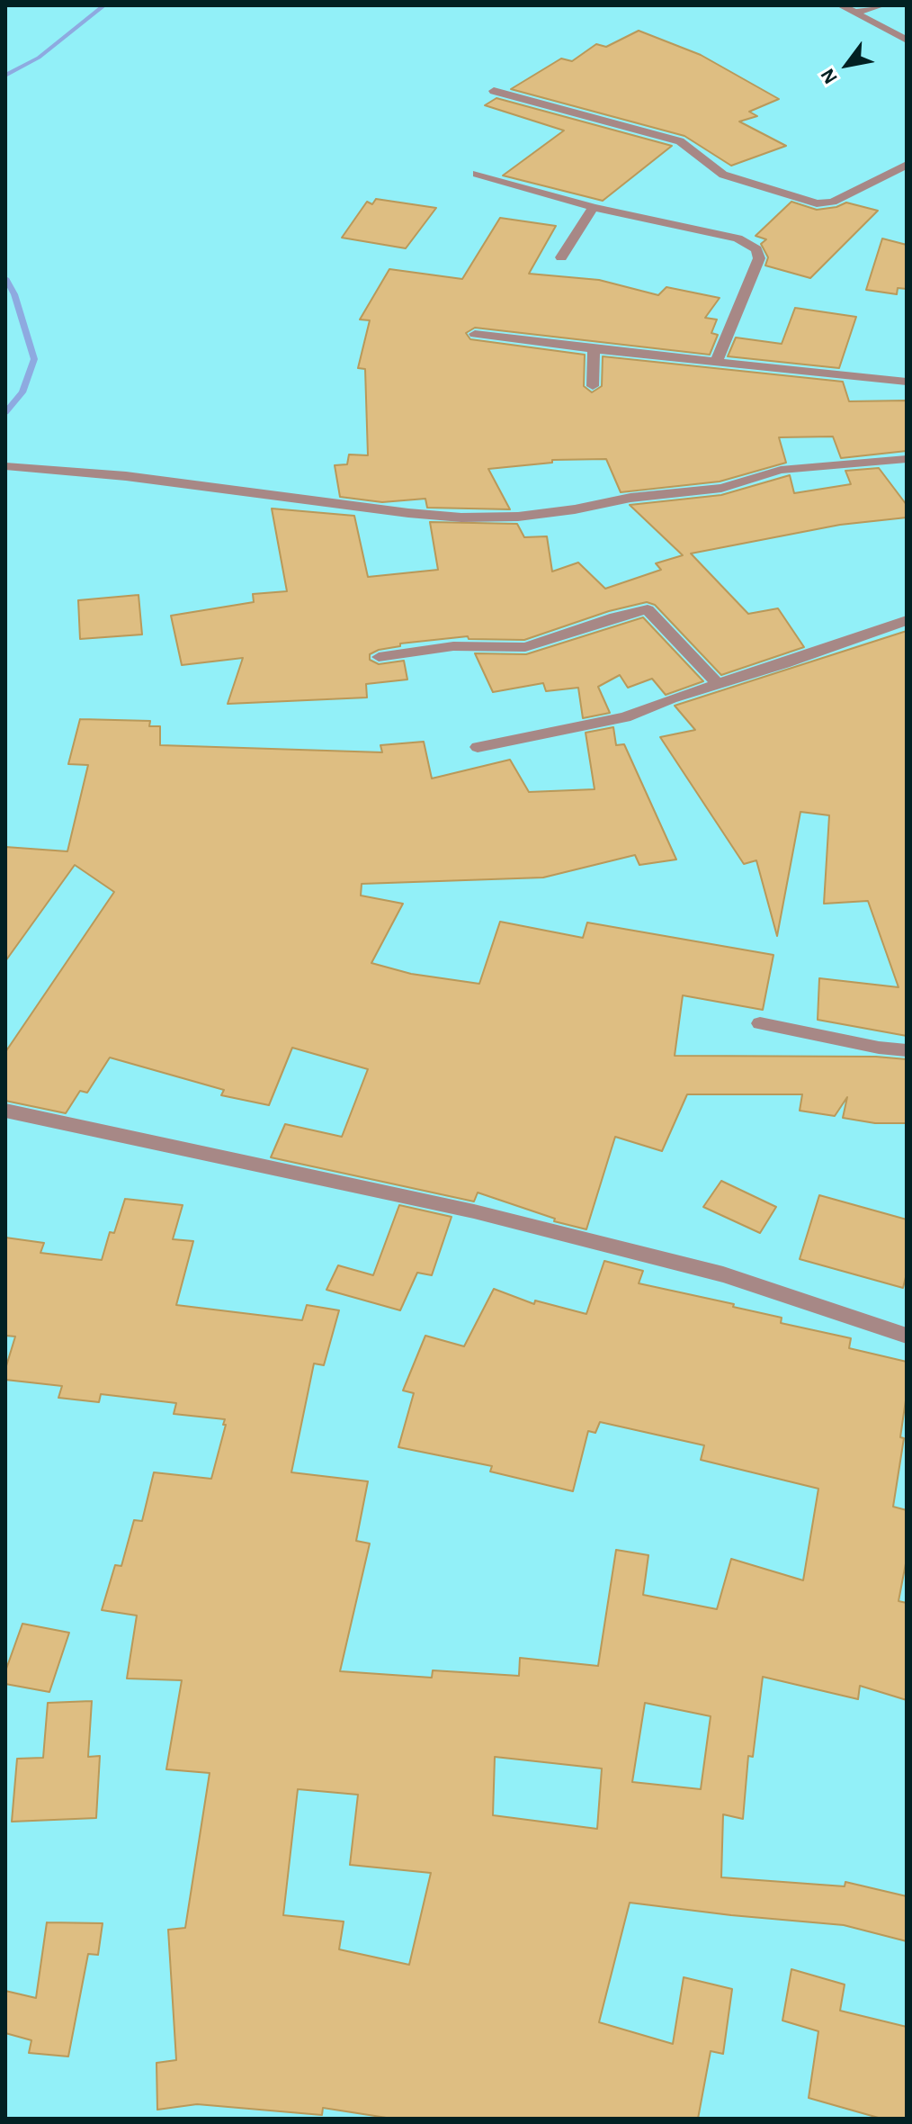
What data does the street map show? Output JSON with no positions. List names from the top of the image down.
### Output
{
  "north": "bottom left"
}
